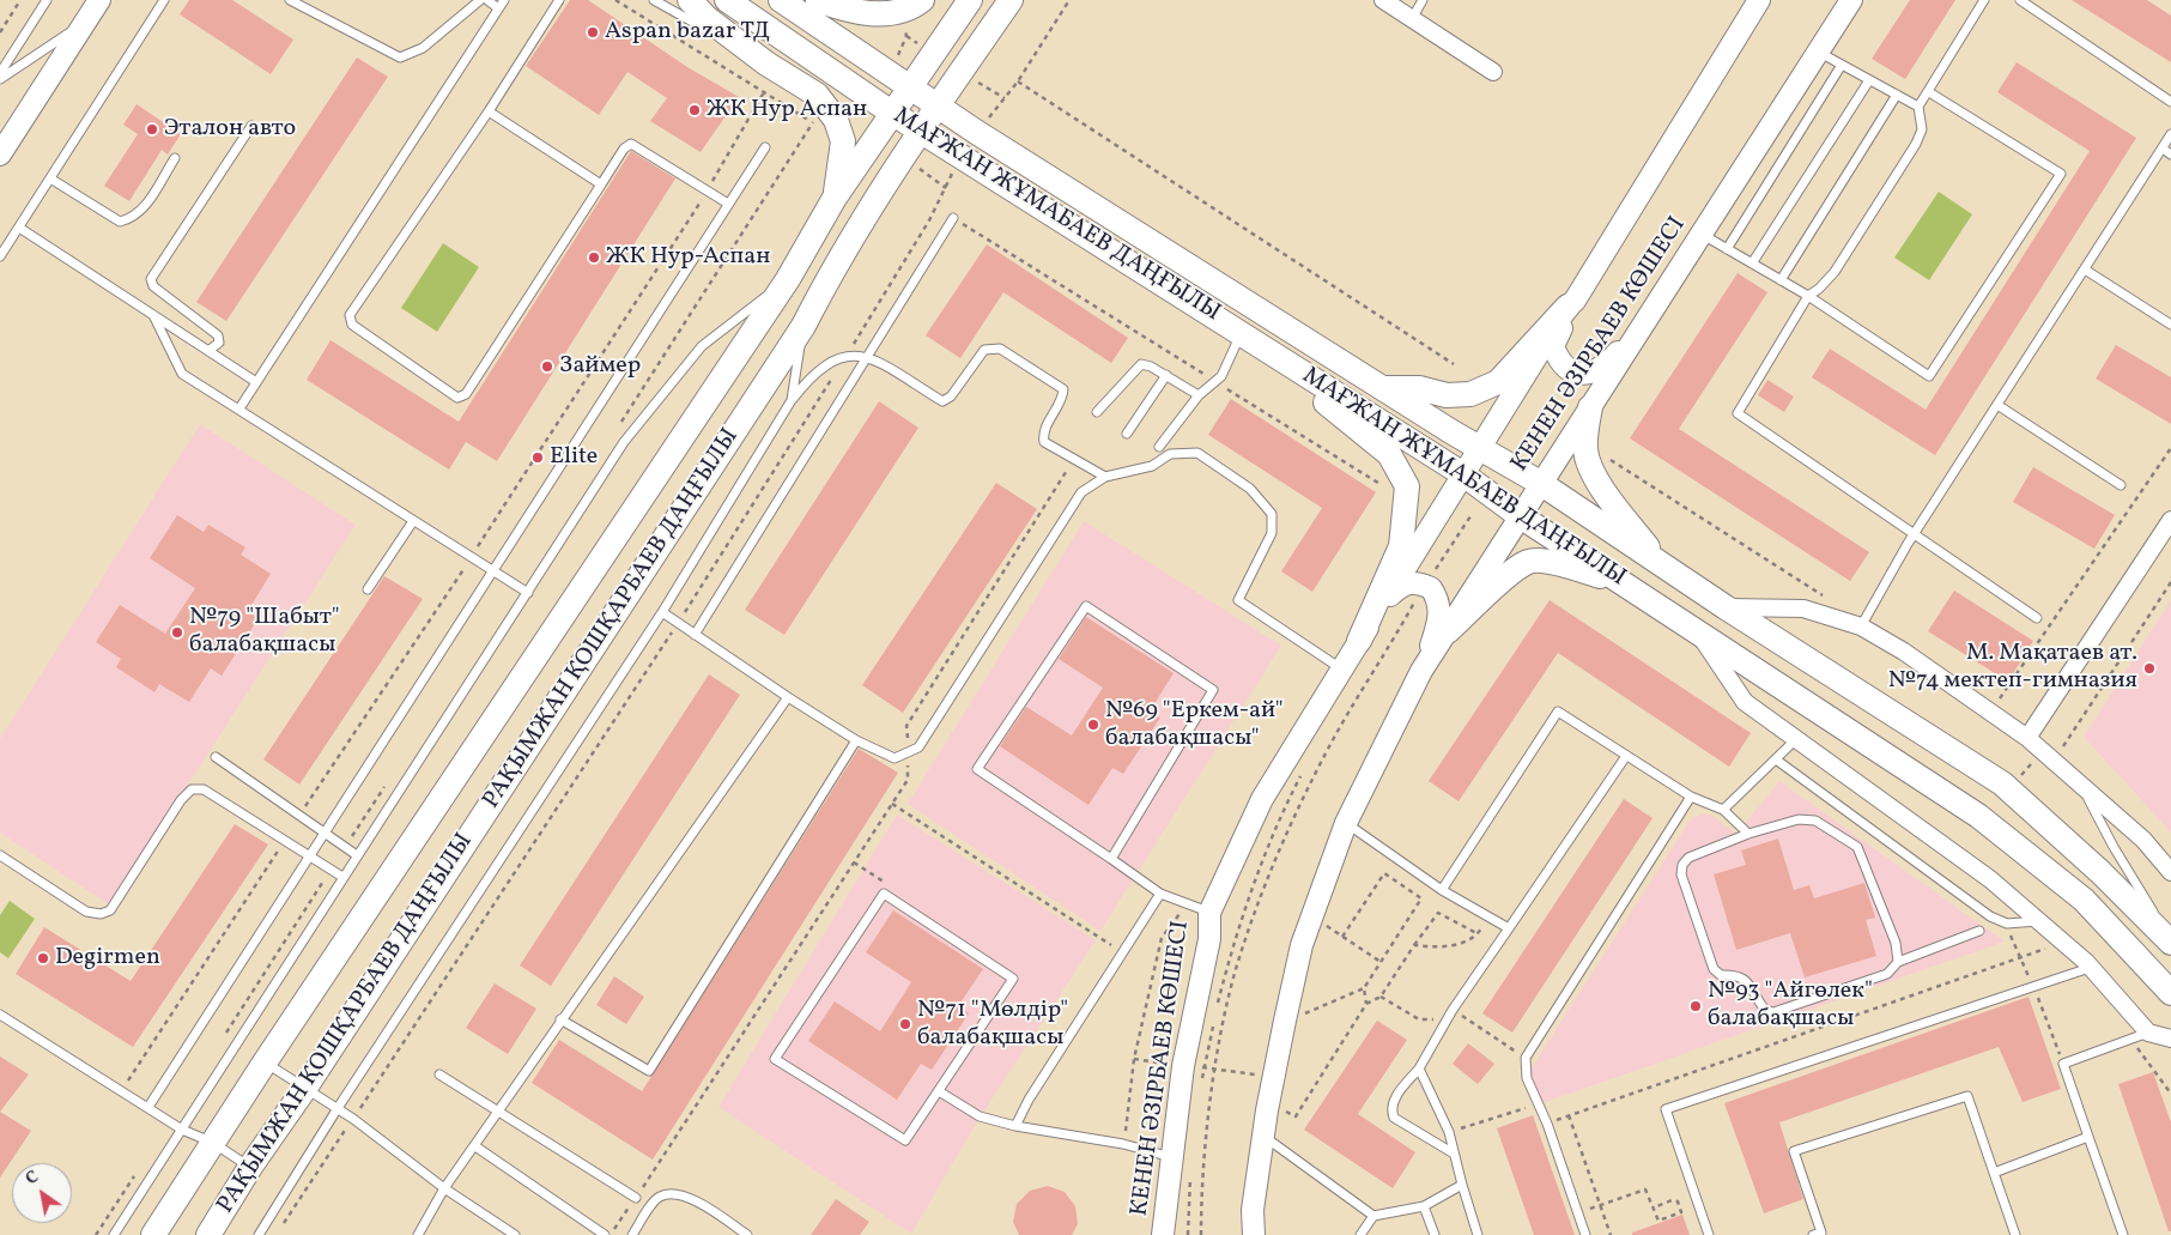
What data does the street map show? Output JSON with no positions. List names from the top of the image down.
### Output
{
  "streets": {
    "main road": ["МАҒЖАН ЖҰМАБАЕВ ДАҢҒЫЛЫ", "РАҚЫМЖАН ҚОШҚАРБАЕВ ДАҢҒЫЛЫ"],
    "street": ["КЕНЕН ӘЗІРБАЕВ КӨШЕСІ"]
  },
  "crossings": [
    ["МАҒЖАН ЖҰМАБАЕВ ДАҢҒЫЛЫ", "КЕНЕН ӘЗІРБАЕВ КӨШЕСІ"],
    ["МАҒЖАН ЖҰМАБАЕВ ДАҢҒЫЛЫ", "РАҚЫМЖАН ҚОШҚАРБАЕВ ДАҢҒЫЛЫ"]
  ],
  "places": [
    "Aspan bazar ТД",
    "ЖК Нур Аспан",
    "Эталон авто",
    "ЖК Нур-Аспан",
    "Займер",
    "Elite",
    "№79 \"Шабыт\" балабақшасы",
    "М. Мақатаев ат. №74 мектеп-гимназия",
    "№69 \"Еркем-ай\" балабақшасы\"",
    "Degirmen",
    "№93 \"Айгөлек\" балабақшасы",
    "№71 \"Мөлдір\" балабақшасы"
  ],
  "north": "top left"
}
